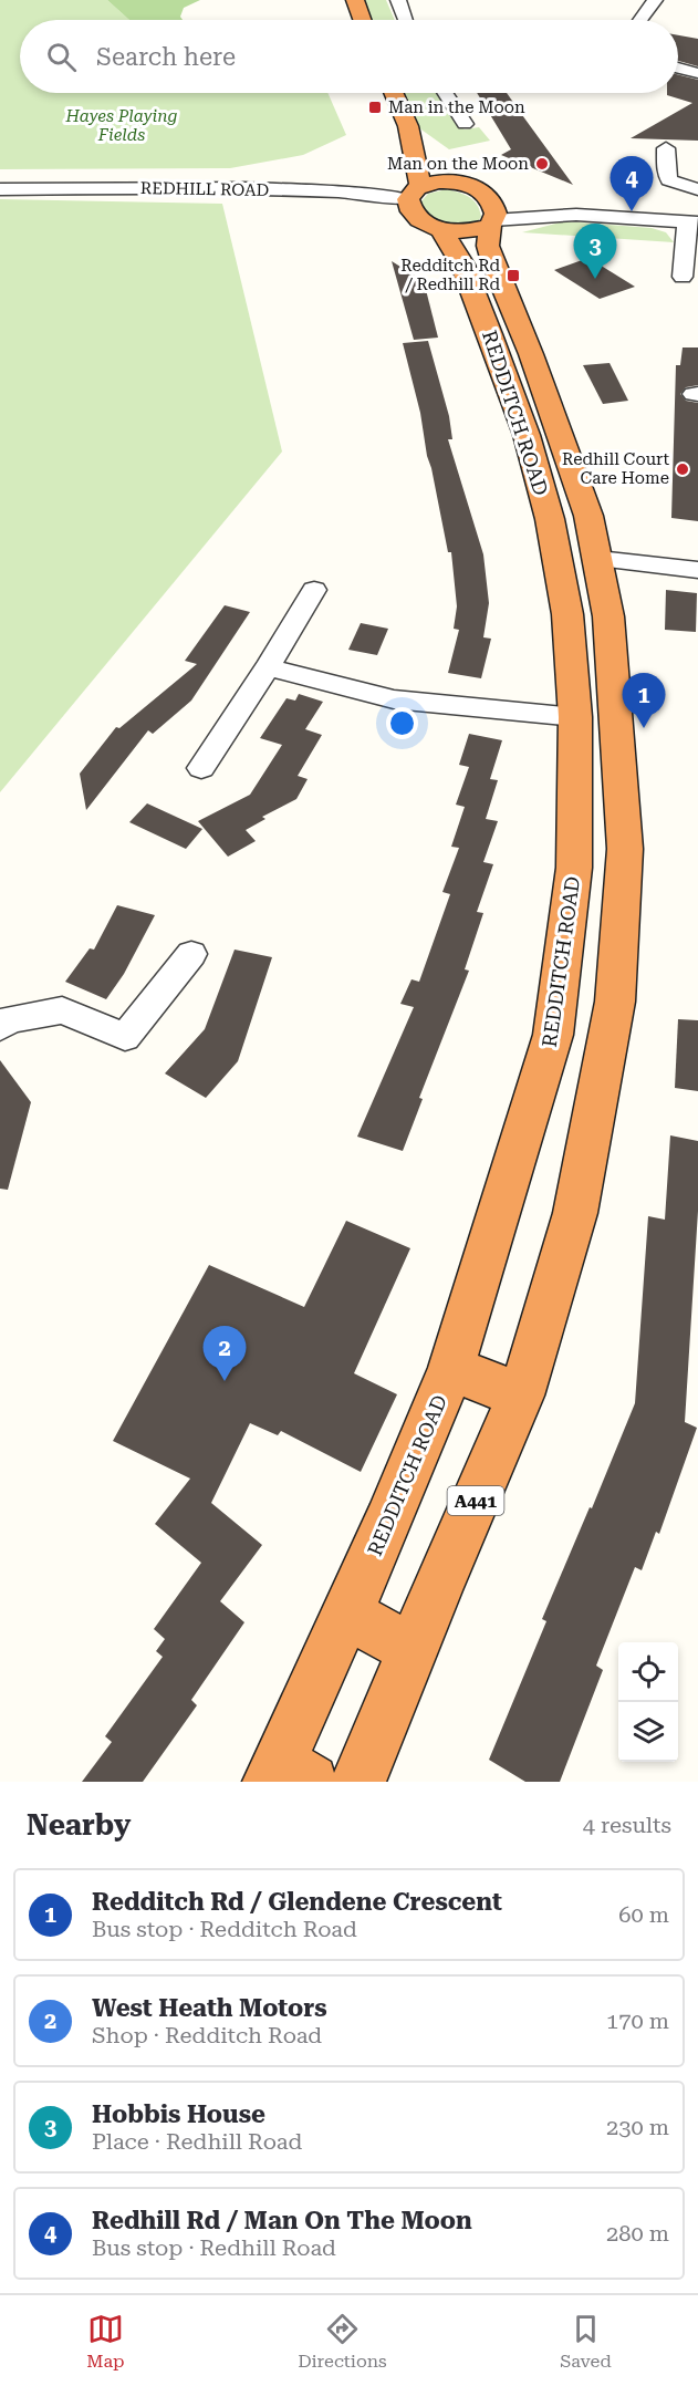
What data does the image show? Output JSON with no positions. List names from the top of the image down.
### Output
{
  "streets": {
    "highway": ["REDDITCH ROAD", "A441"],
    "street": ["REDHILL ROAD"]
  },
  "crossings": [
    ["REDDITCH ROAD", "A441"]
  ],
  "parks": ["Hayes Playing Fields"],
  "places": {
    "transit": ["Man in the Moon", "Redditch Rd / Redhill Rd"],
    "other": ["Man on the Moon", "Redhill Court Care Home"]
  },
  "page": {
    "search": "Search here",
    "pins": [
      "4",
      "3",
      "1",
      "2"
    ],
    "heading": ["Nearby", "4 results"],
    "list": [
      {
        "mark": "1",
        "name": "Redditch Rd / Glendene Crescent",
        "note": "Bus stop · Redditch Road",
        "value": "60 m"
      },
      {
        "mark": "2",
        "name": "West Heath Motors",
        "note": "Shop · Redditch Road",
        "value": "170 m"
      },
      {
        "mark": "3",
        "name": "Hobbis House",
        "note": "Place · Redhill Road",
        "value": "230 m"
      },
      {
        "mark": "4",
        "name": "Redhill Rd / Man On The Moon",
        "note": "Bus stop · Redhill Road",
        "value": "280 m"
      }
    ],
    "nav": ["Map", "Directions", "Saved"]
  }
}
